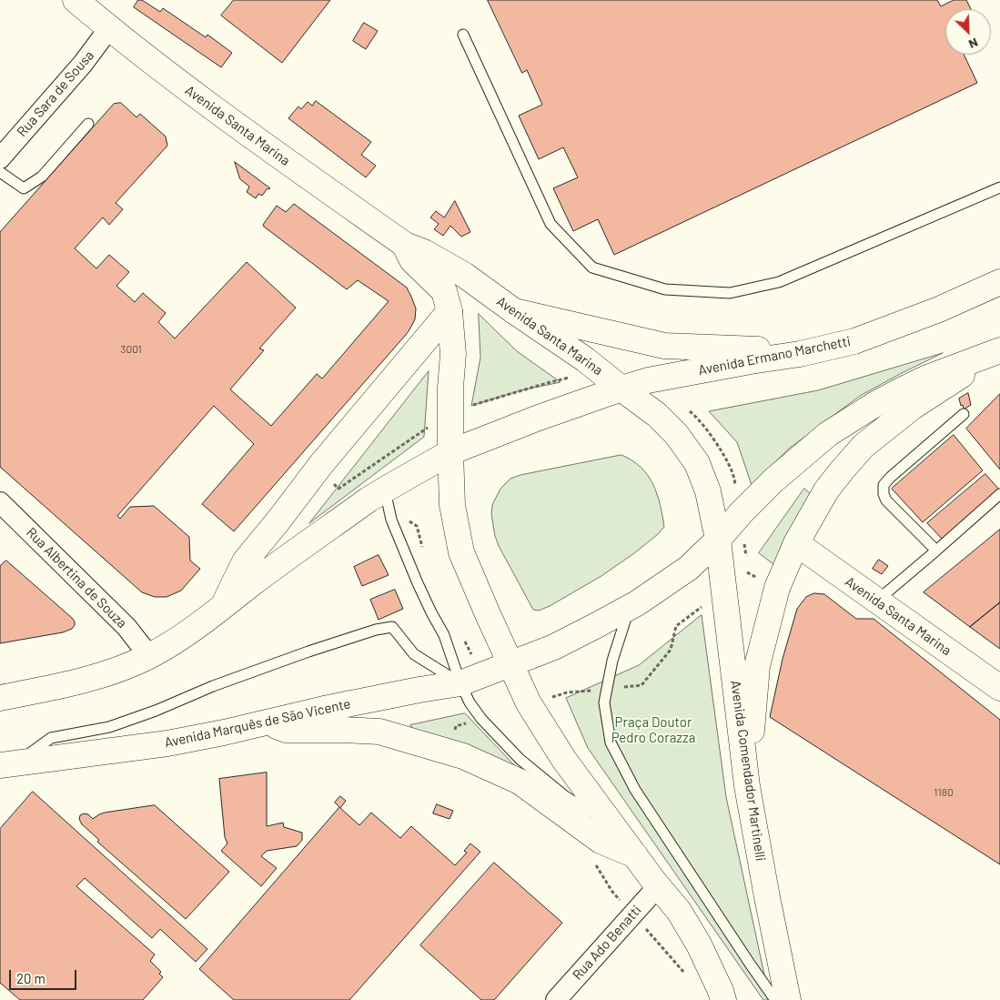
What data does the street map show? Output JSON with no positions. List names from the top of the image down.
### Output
{
  "streets": {
    "main road": [
      "Avenida Santa Marina",
      "Avenida Ermano Marchetti",
      "Avenida Marquês de São Vicente",
      "Avenida Comendador Martinelli"
    ],
    "street": ["Rua Sara de Sousa", "Rua Albertina de Souza", "Rua Ado Benatti"]
  },
  "crossings": [
    ["Rua Sara de Sousa", "Avenida Santa Marina"],
    ["Avenida Santa Marina", "Avenida Ermano Marchetti"]
  ],
  "parks": ["Praça Doutor Pedro Corazza"],
  "house_numbers": ["3001", "1180"],
  "scale_bar": "20 m",
  "north": "bottom right"
}
